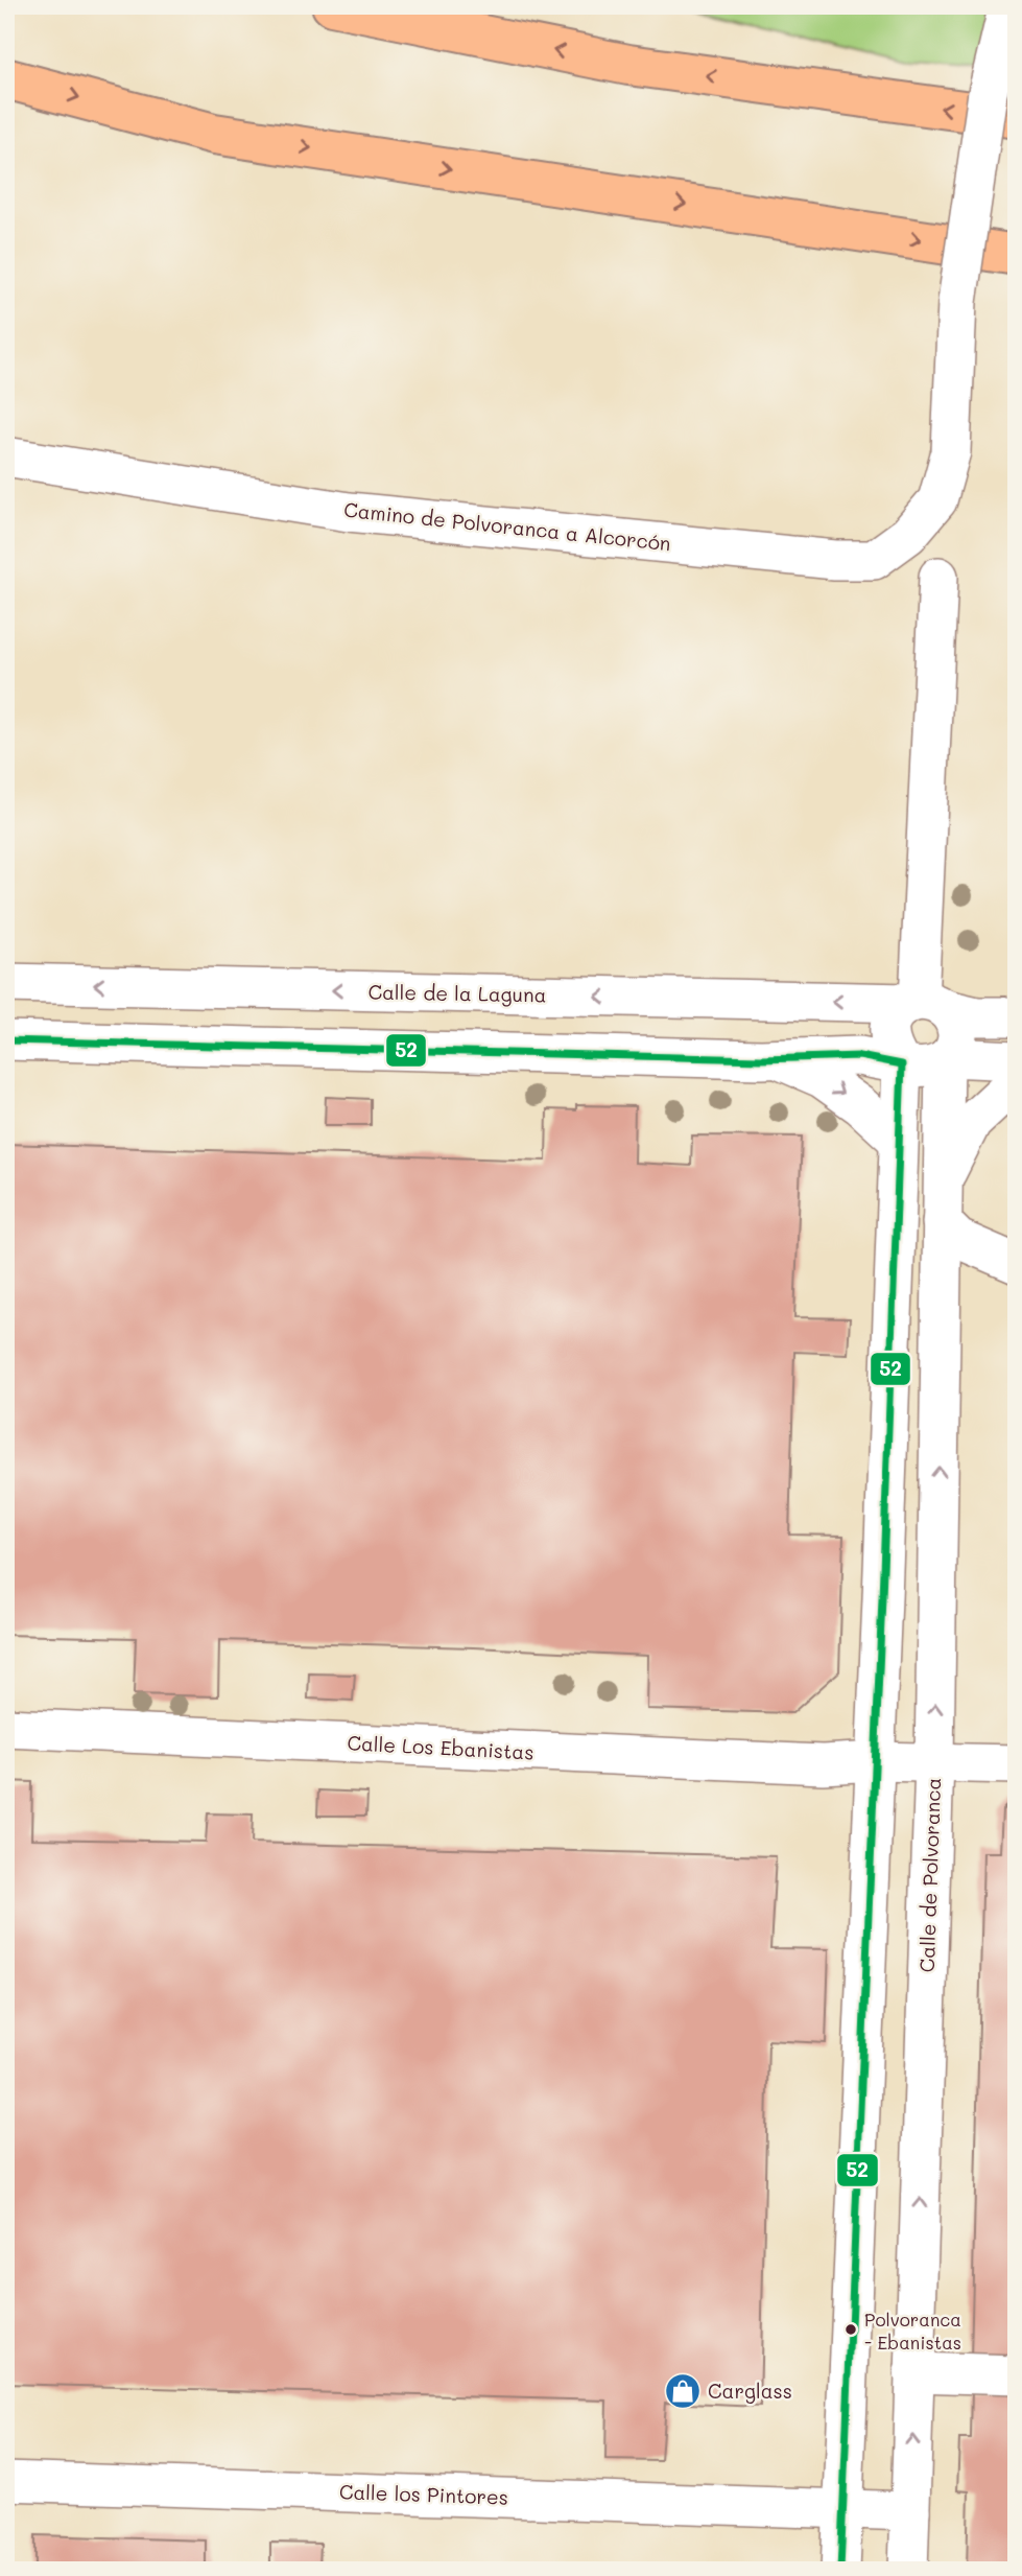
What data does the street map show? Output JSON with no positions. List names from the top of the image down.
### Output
{
  "streets": {
    "street": [
      "Camino de Polvoranca a Alcorcón",
      "Calle de la Laguna",
      "Calle Los Ebanistas",
      "Calle de Polvoranca",
      "Calle los Pintores"
    ]
  },
  "crossings": [
    ["Calle de la Laguna", "Calle de Polvoranca"],
    ["Calle Los Ebanistas", "Calle de Polvoranca"],
    ["Calle de Polvoranca", "Calle los Pintores"]
  ],
  "places": {
    "other": ["Polvoranca - Ebanistas"],
    "shop": ["Carglass"]
  },
  "lines": ["transit line 52"]
}
